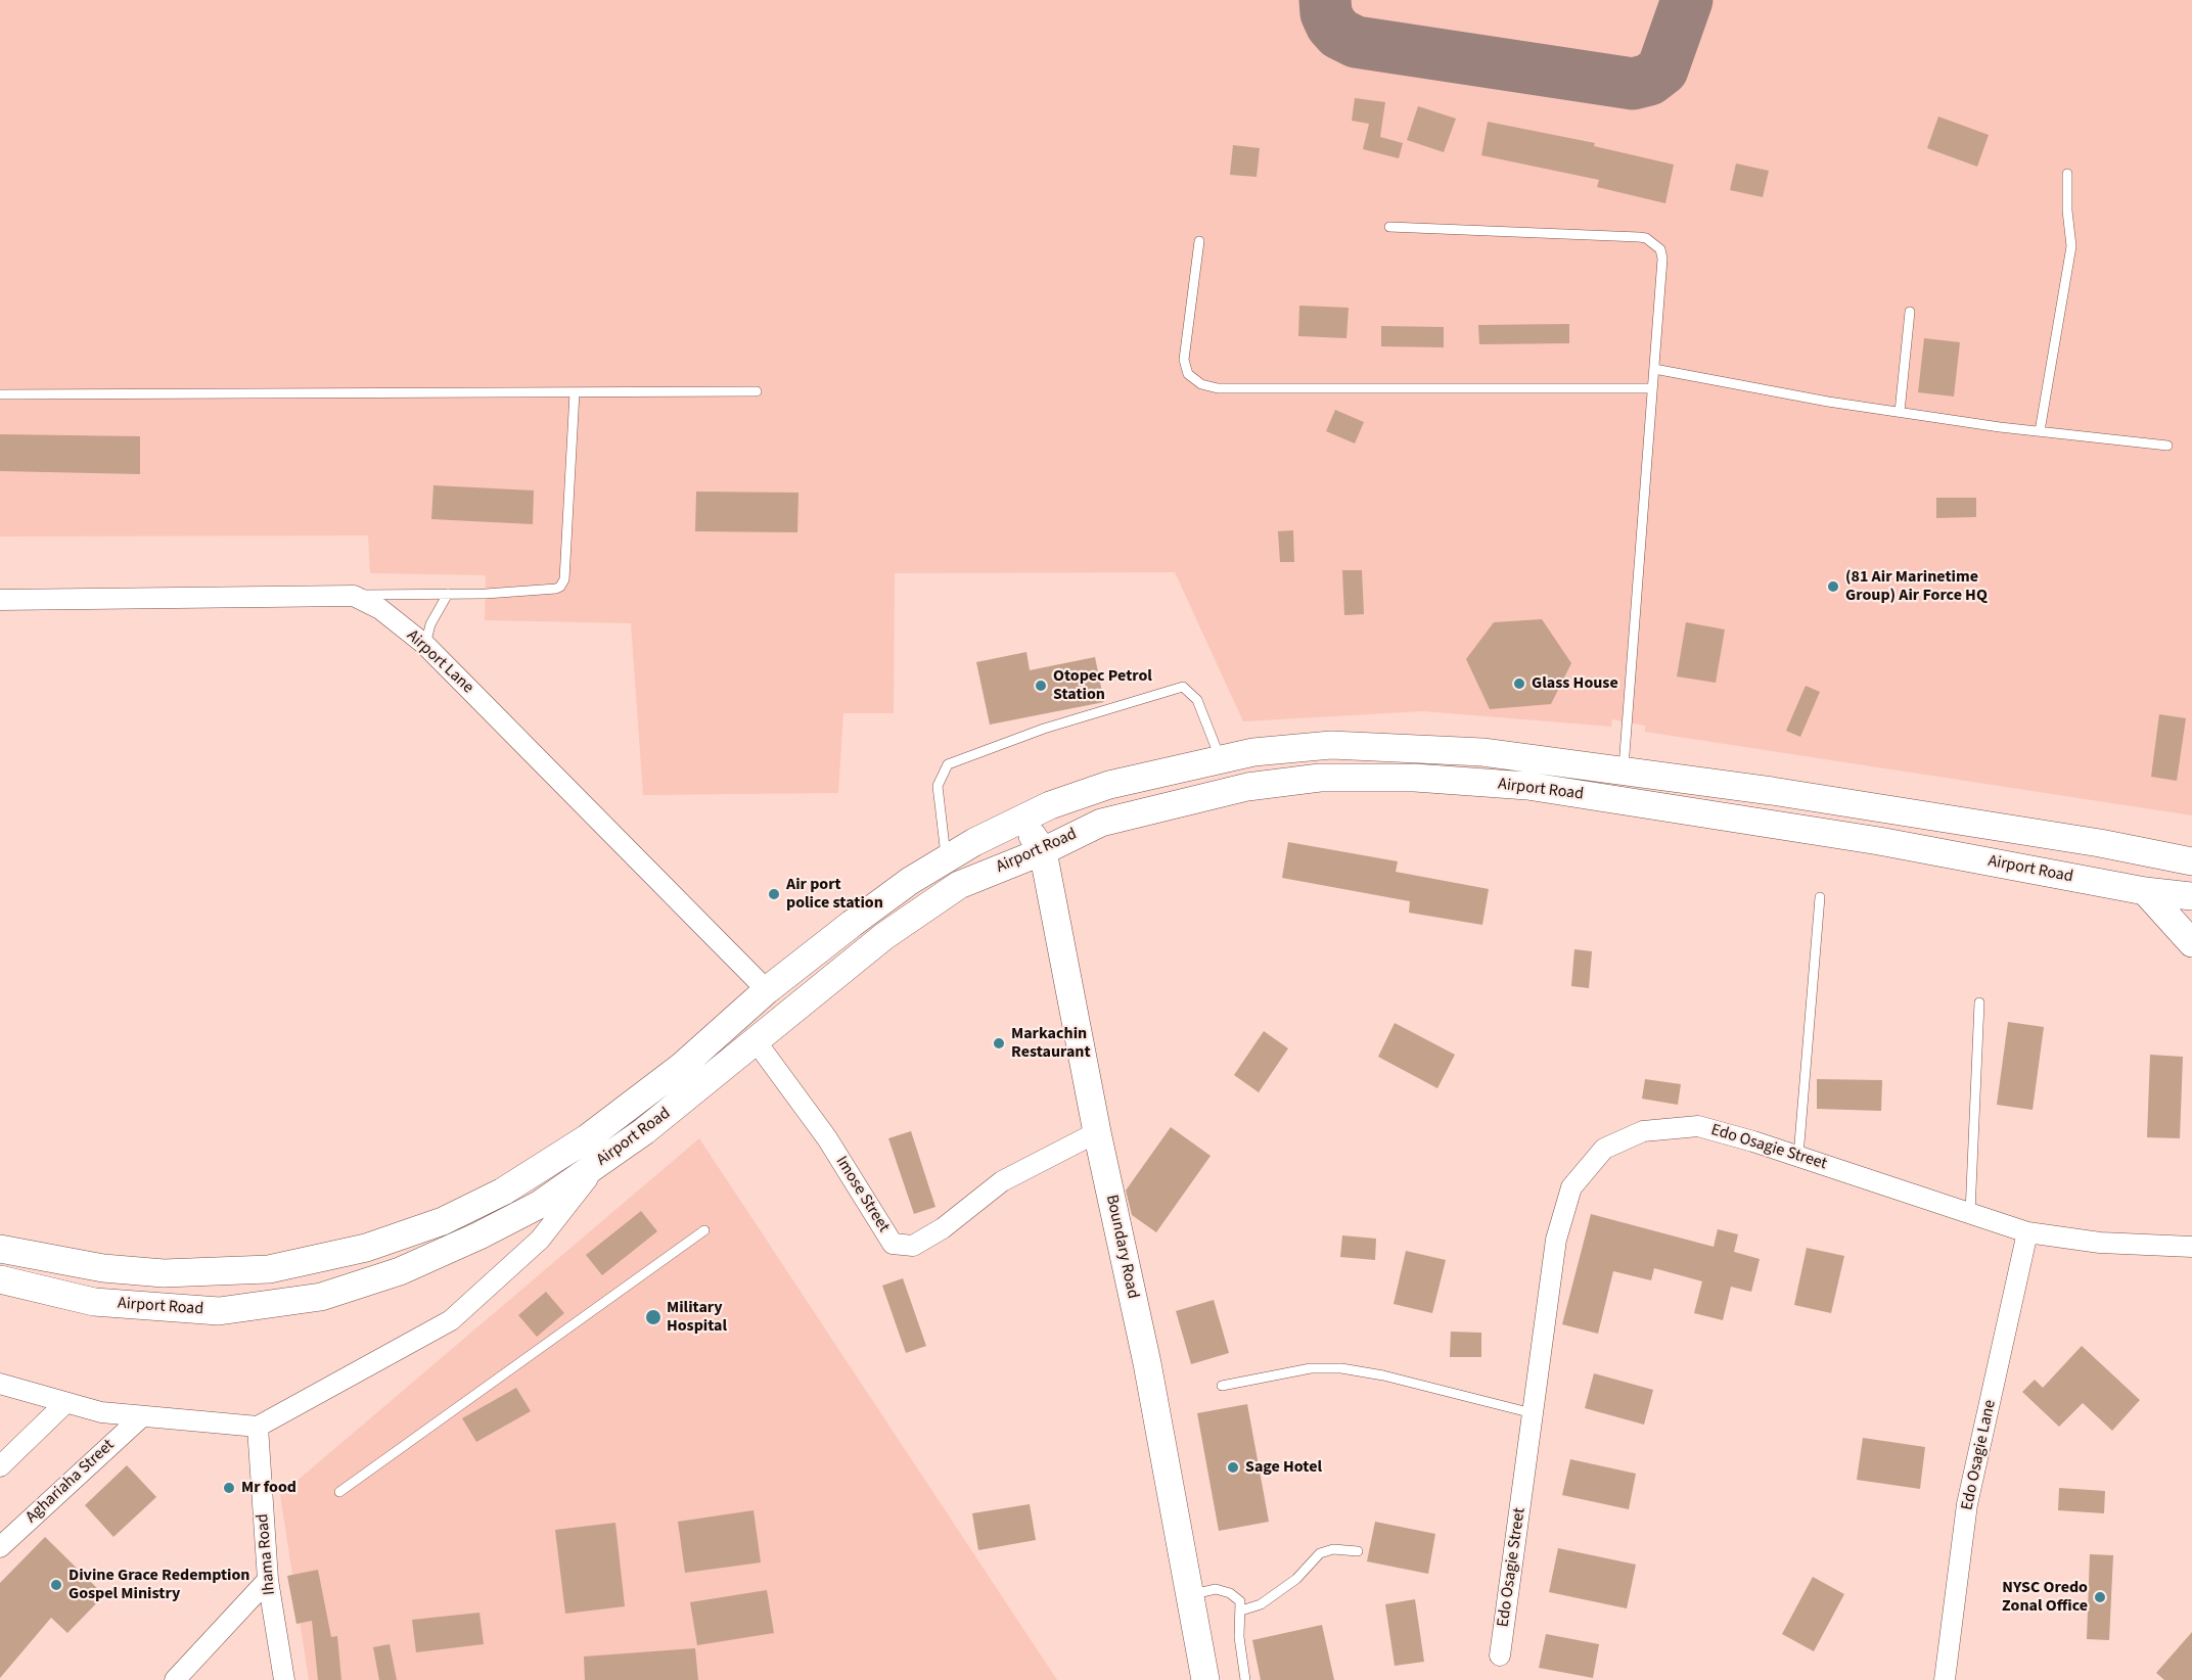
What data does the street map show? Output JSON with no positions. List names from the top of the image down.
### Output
{
  "streets": {
    "main road": ["Airport Road", "Boundary Road"],
    "street": [
      "Airport Lane",
      "Edo Osagie Street",
      "Imose Street",
      "Edo Osagie Lane",
      "Aghariaha Street",
      "Ihama Road"
    ]
  },
  "crossings": [
    ["Airport Lane", "Airport Road"],
    ["Airport Road", "Imose Street"],
    ["Airport Road", "Boundary Road"],
    ["Edo Osagie Street", "Edo Osagie Lane"],
    ["Imose Street", "Boundary Road"]
  ],
  "places": [
    "(81 Air Marinetime Group) Air Force HQ",
    "Glass House",
    "Otopec Petrol Station",
    "Air port police station",
    "Markachin Restaurant",
    "Military Hospital",
    "Sage Hotel",
    "Mr food",
    "Divine Grace Redemption Gospel Ministry",
    "NYSC Oredo Zonal Office"
  ]
}
